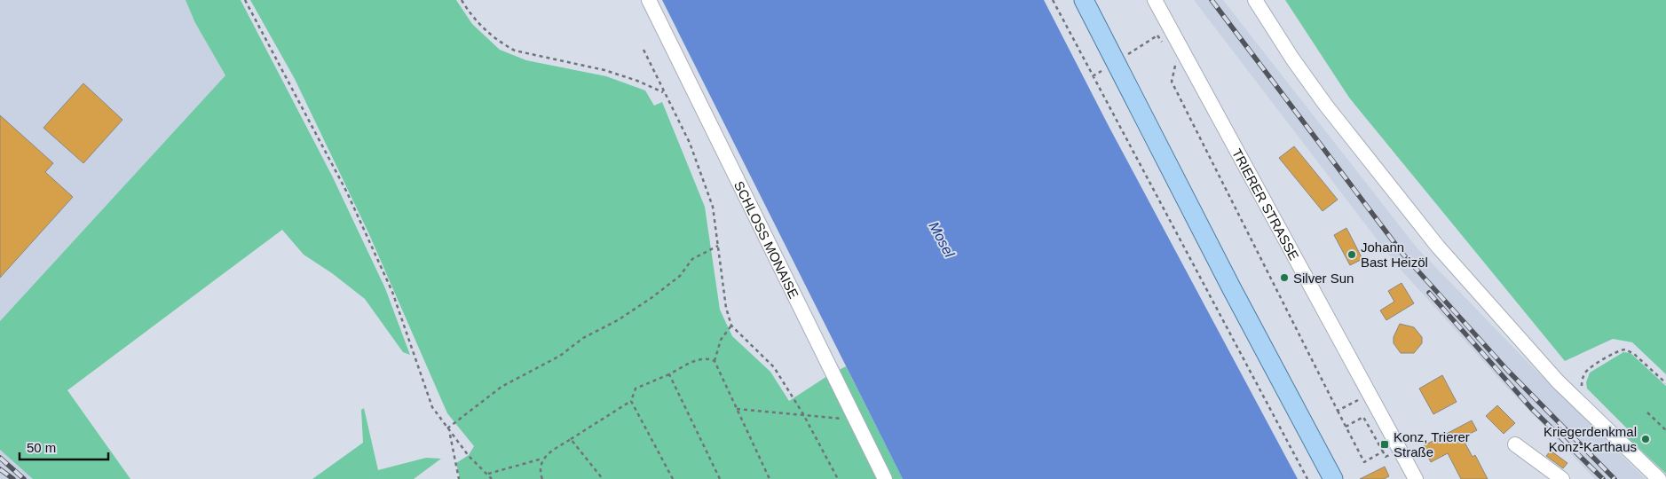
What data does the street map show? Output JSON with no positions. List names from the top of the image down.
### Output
{
  "streets": {
    "street": ["TRIERER STRASSE", "SCHLOSS MONAISE"]
  },
  "water": ["Mosel"],
  "places": {
    "other": ["Johann Bast Heizöl", "Silver Sun", "Kriegerdenkmal Konz-Karthaus"],
    "transit": ["Konz, Trierer Straße"]
  },
  "scale_bar": "50 m"
}
